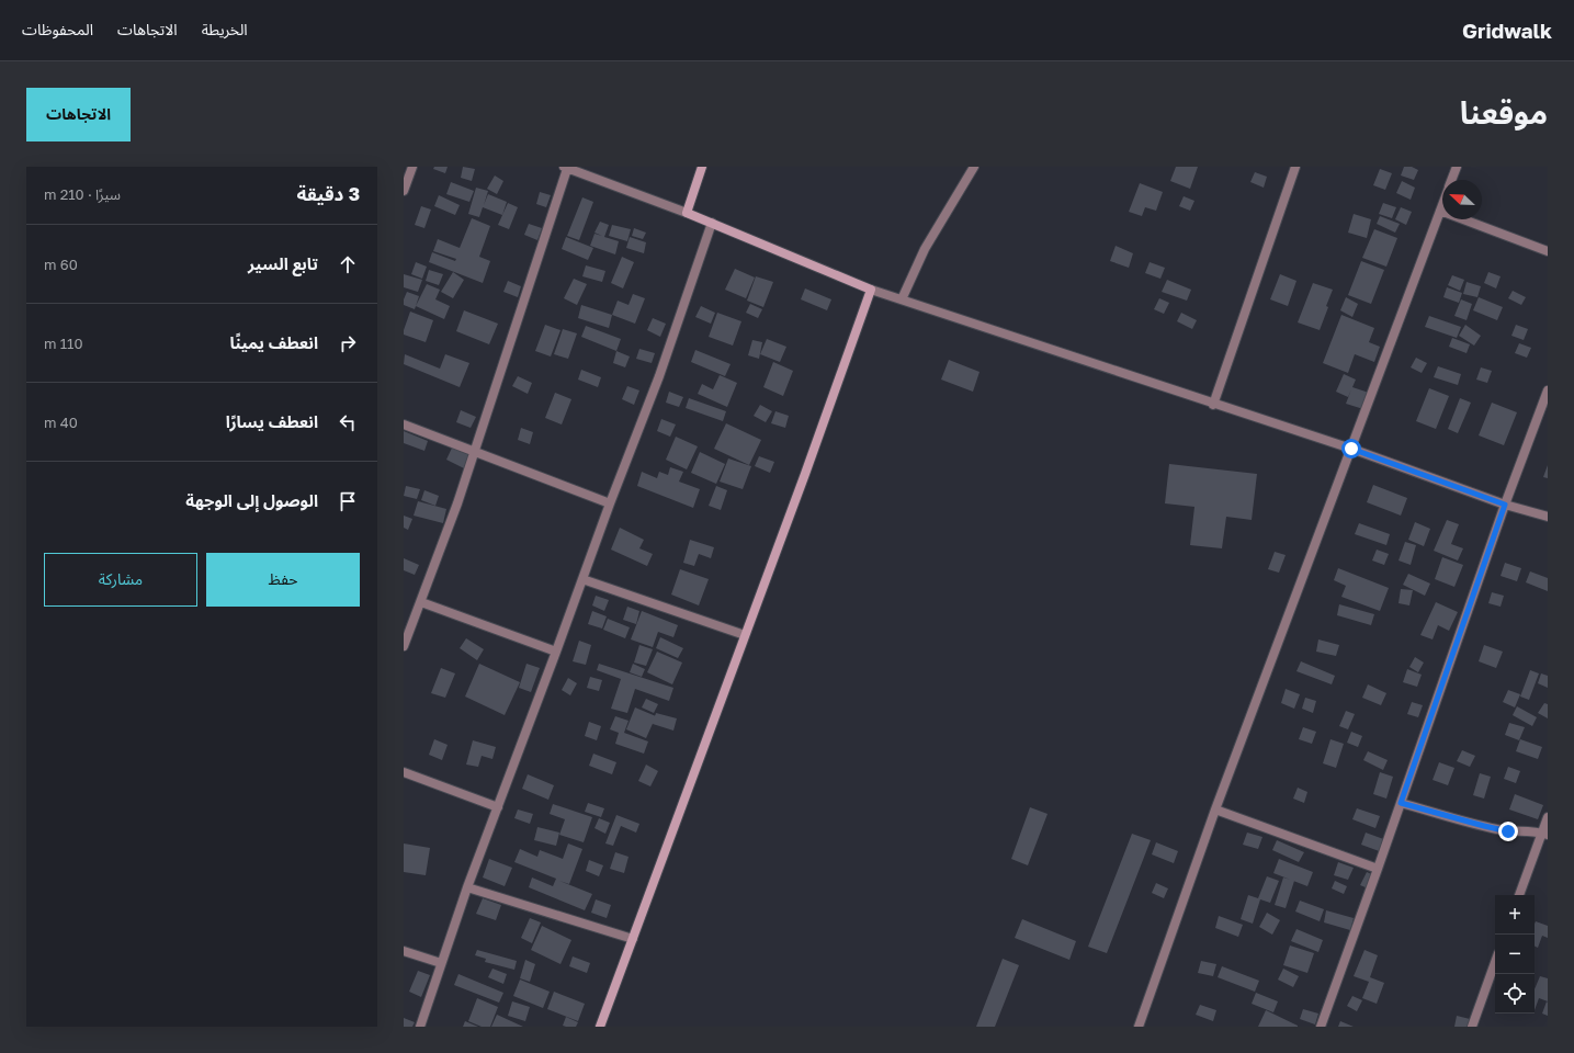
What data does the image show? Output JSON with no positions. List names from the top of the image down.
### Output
{
  "north": "top left",
  "page": {
    "header": "Gridwalk",
    "nav": ["الخريطة", "الاتجاهات", "المحفوظات"],
    "title": "موقعنا",
    "buttons": [
      "الاتجاهات",
      ["حفظ", "مشاركة"]
    ],
    "heading": ["3 دقيقة", "سيرًا · 210 m"],
    "list": [
      ["تابع السير", "60 m"],
      ["انعطف يمينًا", "110 m"],
      ["انعطف يسارًا", "40 m"],
      "الوصول إلى الوجهة"
    ],
    "map_buttons": ["+", "−"]
  }
}
